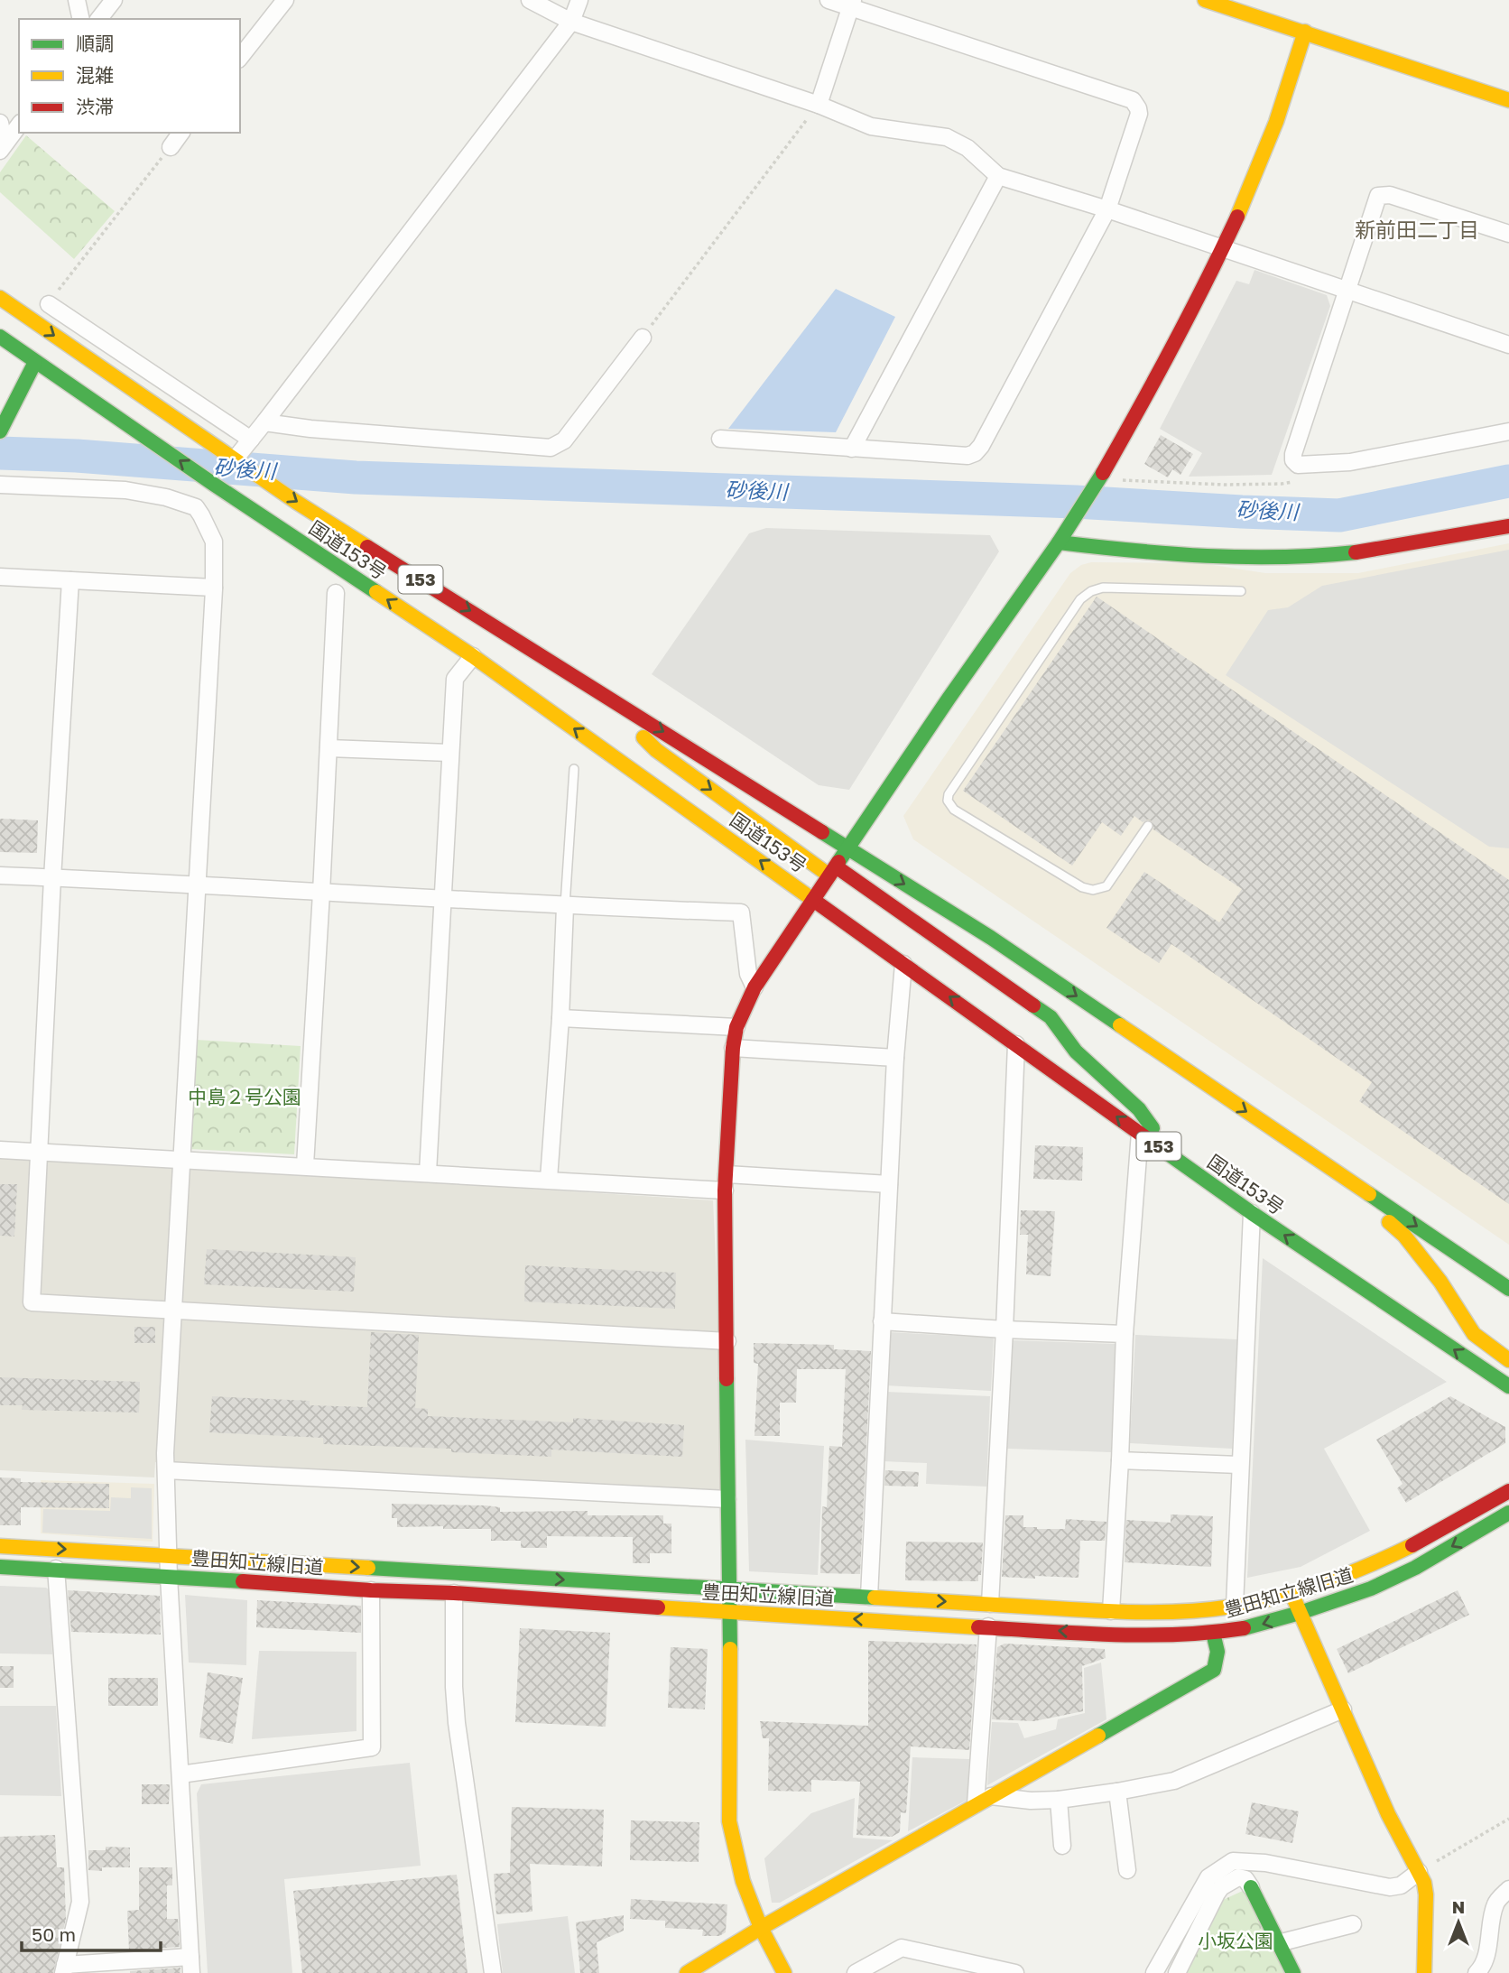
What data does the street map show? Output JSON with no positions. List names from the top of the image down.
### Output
{
  "streets": {
    "main road": ["国道153号", "153", "豊田知立線旧道"]
  },
  "crossings": [
    ["国道153号", "153"]
  ],
  "districts": ["新前田二丁目"],
  "water": ["砂後川"],
  "parks": ["中島２号公園", "小坂公園"],
  "legend": ["順調", "混雑", "渋滞"],
  "scale_bar": "50 m",
  "north": "top"
}
